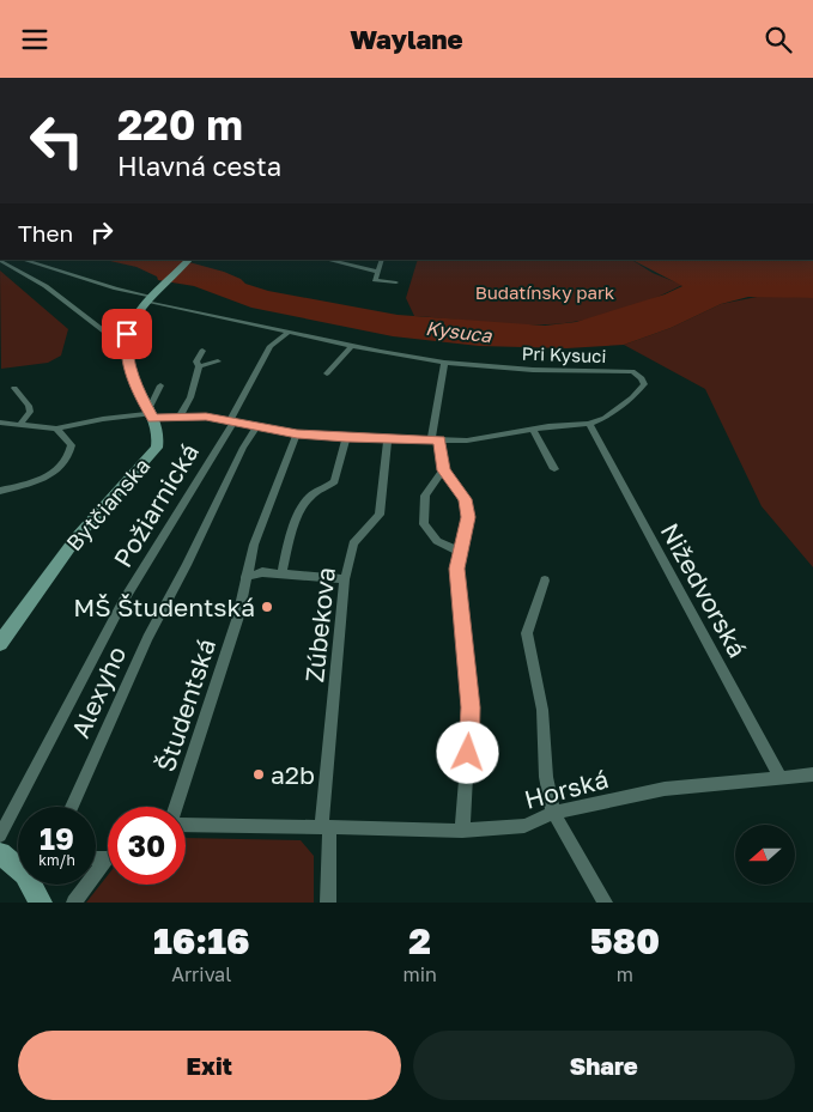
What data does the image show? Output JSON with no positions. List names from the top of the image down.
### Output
{
  "streets": {
    "main road": ["Bytčianska"],
    "street": [
      "Pri Kysuci",
      "Požiarnická",
      "Nižedvorská",
      "Zúbekova",
      "Alexyho",
      "Študentská",
      "Horská"
    ]
  },
  "crossings": [
    ["Pri Kysuci", "Požiarnická"],
    ["Pri Kysuci", "Nižedvorská"],
    ["Nižedvorská", "Horská"],
    ["Zúbekova", "Horská"]
  ],
  "water": ["Kysuca"],
  "parks": ["Budatínsky park"],
  "places": ["MŠ Študentská", "a2b"],
  "north": "left",
  "page": {
    "header": "Waylane",
    "turn": ["220 m", "Hlavná cesta"],
    "then": "Then",
    "speed": "19 km/h",
    "limit": "30",
    "eta": [
      "16:16",
      "Arrival",
      "2",
      "min",
      "580",
      "m"
    ],
    "buttons": ["Exit", "Share"]
  }
}
